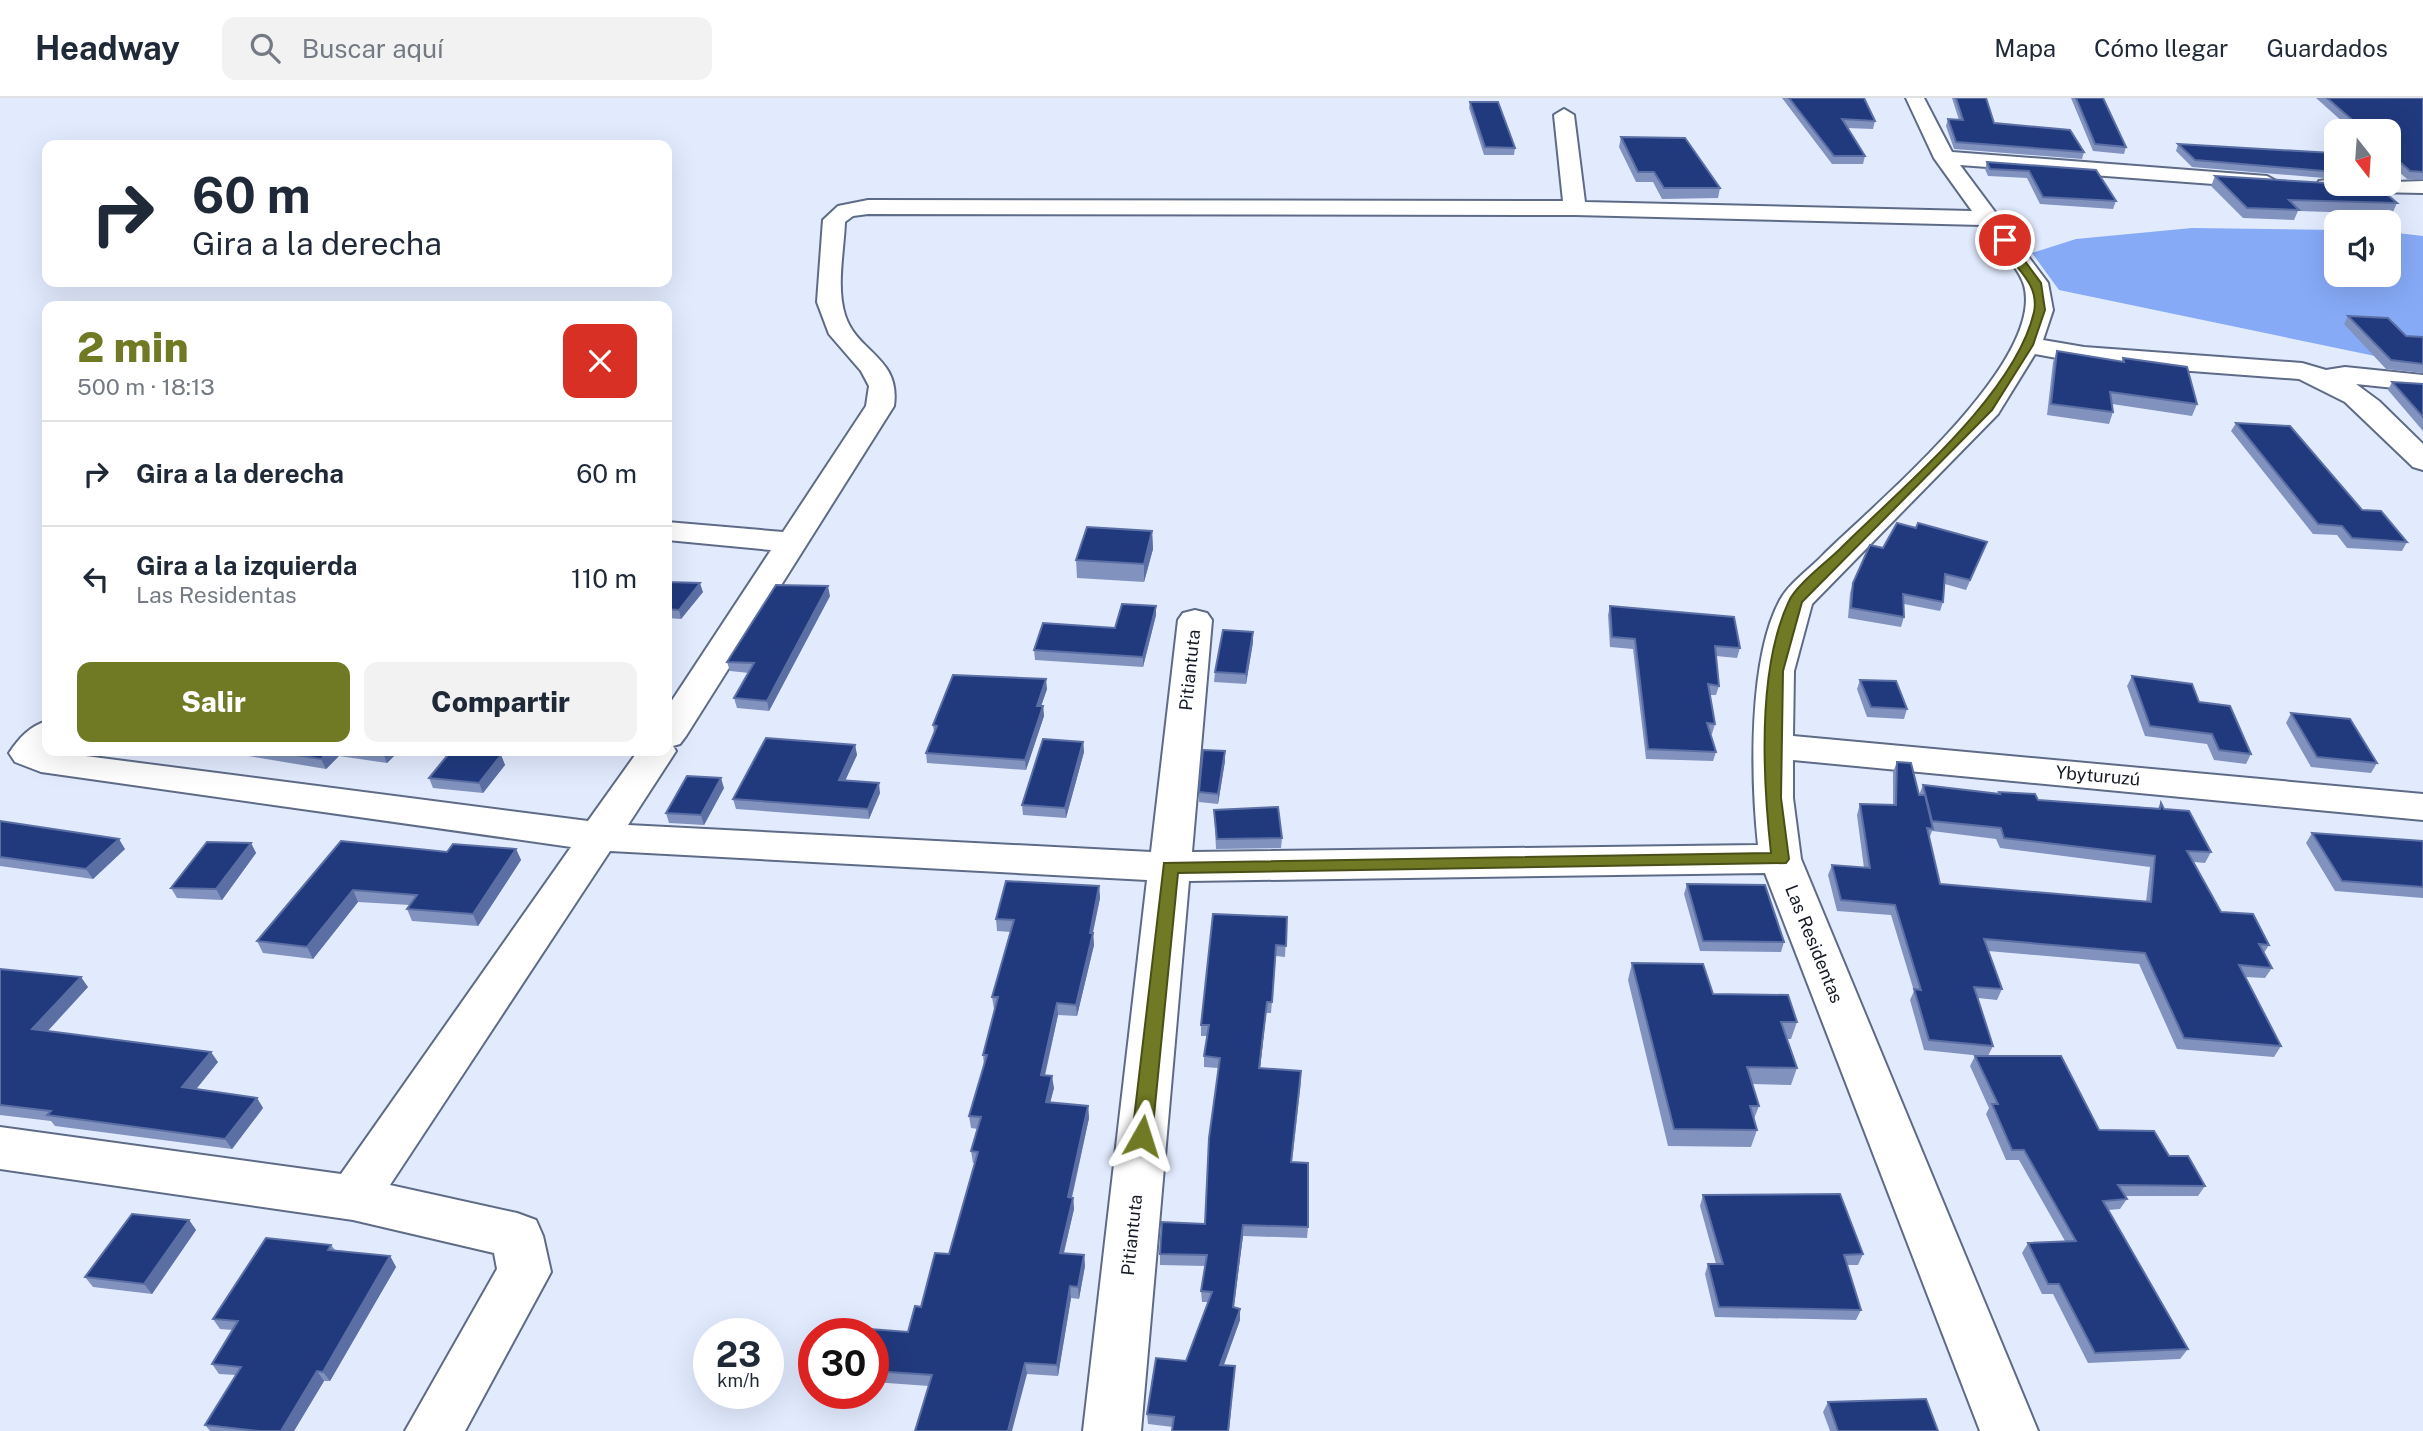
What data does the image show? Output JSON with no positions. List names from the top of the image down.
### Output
{
  "streets": {
    "street": ["Pitiantuta", "Ybyturuzú", "Las Residentas"]
  },
  "crossings": [
    ["Ybyturuzú", "Las Residentas"]
  ],
  "north": "bottom",
  "page": {
    "header": "Headway",
    "search": "Buscar aquí",
    "nav": ["Mapa", "Cómo llegar", "Guardados"],
    "turn": ["60 m", "Gira a la derecha"],
    "heading": ["2 min", "500 m · 18:13"],
    "list": [
      {
        "name": "Gira a la derecha",
        "value": "60 m"
      },
      {
        "name": "Gira a la izquierda",
        "note": "Las Residentas",
        "value": "110 m"
      }
    ],
    "buttons": ["Salir", "Compartir"],
    "speed": "23 km/h",
    "limit": "30"
  }
}
